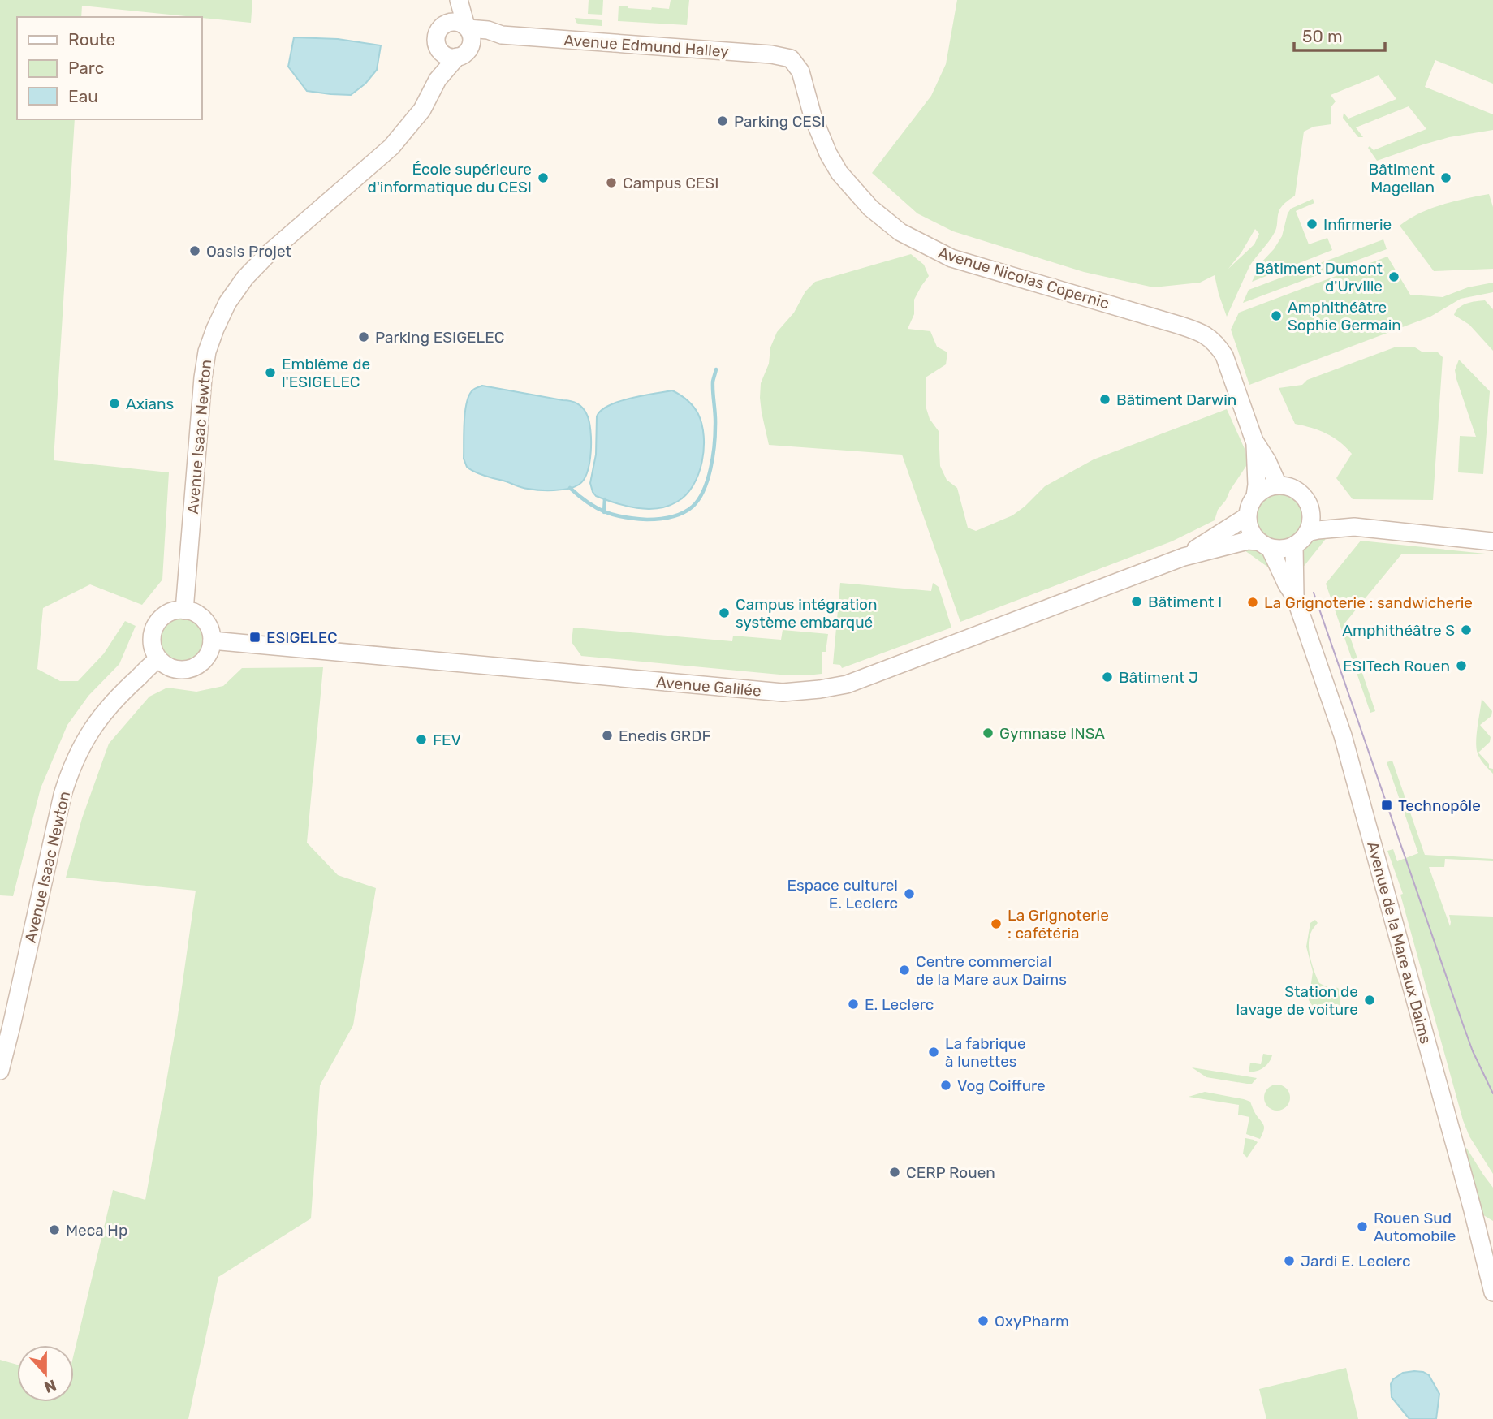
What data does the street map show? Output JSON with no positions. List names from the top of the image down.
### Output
{
  "streets": {
    "street": [
      "Avenue Edmund Halley",
      "Avenue Nicolas Copernic",
      "Avenue Isaac Newton",
      "Avenue Galilée",
      "Avenue de la Mare aux Daims"
    ]
  },
  "crossings": [
    ["Avenue Edmund Halley", "Avenue Nicolas Copernic"],
    ["Avenue Edmund Halley", "Avenue Isaac Newton"],
    ["Avenue Nicolas Copernic", "Avenue Galilée"],
    ["Avenue Nicolas Copernic", "Avenue de la Mare aux Daims"],
    ["Avenue Isaac Newton", "Avenue Galilée"],
    ["Avenue Galilée", "Avenue de la Mare aux Daims"]
  ],
  "places": {
    "other": [
      "Parking CESI",
      "École supérieure d'informatique du CESI",
      "Bâtiment Magellan",
      "Campus CESI",
      "Infirmerie",
      "Oasis Projet",
      "Bâtiment Dumont d'Urville",
      "Amphithéâtre Sophie Germain",
      "Parking ESIGELEC",
      "Emblême de l'ESIGELEC",
      "Bâtiment Darwin",
      "Axians",
      "Bâtiment I",
      "La Grignoterie : sandwicherie",
      "Campus intégration système embarqué",
      "Amphithéâtre S",
      "ESITech Rouen",
      "Bâtiment J",
      "Gymnase INSA",
      "Enedis GRDF",
      "FEV",
      "Espace culturel E. Leclerc",
      "La Grignoterie : cafétéria",
      "Centre commercial de la Mare aux Daims",
      "Station de lavage de voiture",
      "E. Leclerc",
      "La fabrique à lunettes",
      "Vog Coiffure",
      "CERP Rouen",
      "Rouen Sud Automobile",
      "Meca Hp",
      "Jardi E. Leclerc",
      "OxyPharm"
    ],
    "transit": ["ESIGELEC", "Technopôle"]
  },
  "legend": ["Route", "Parc", "Eau"],
  "scale_bar": "50 m",
  "north": "bottom"
}
